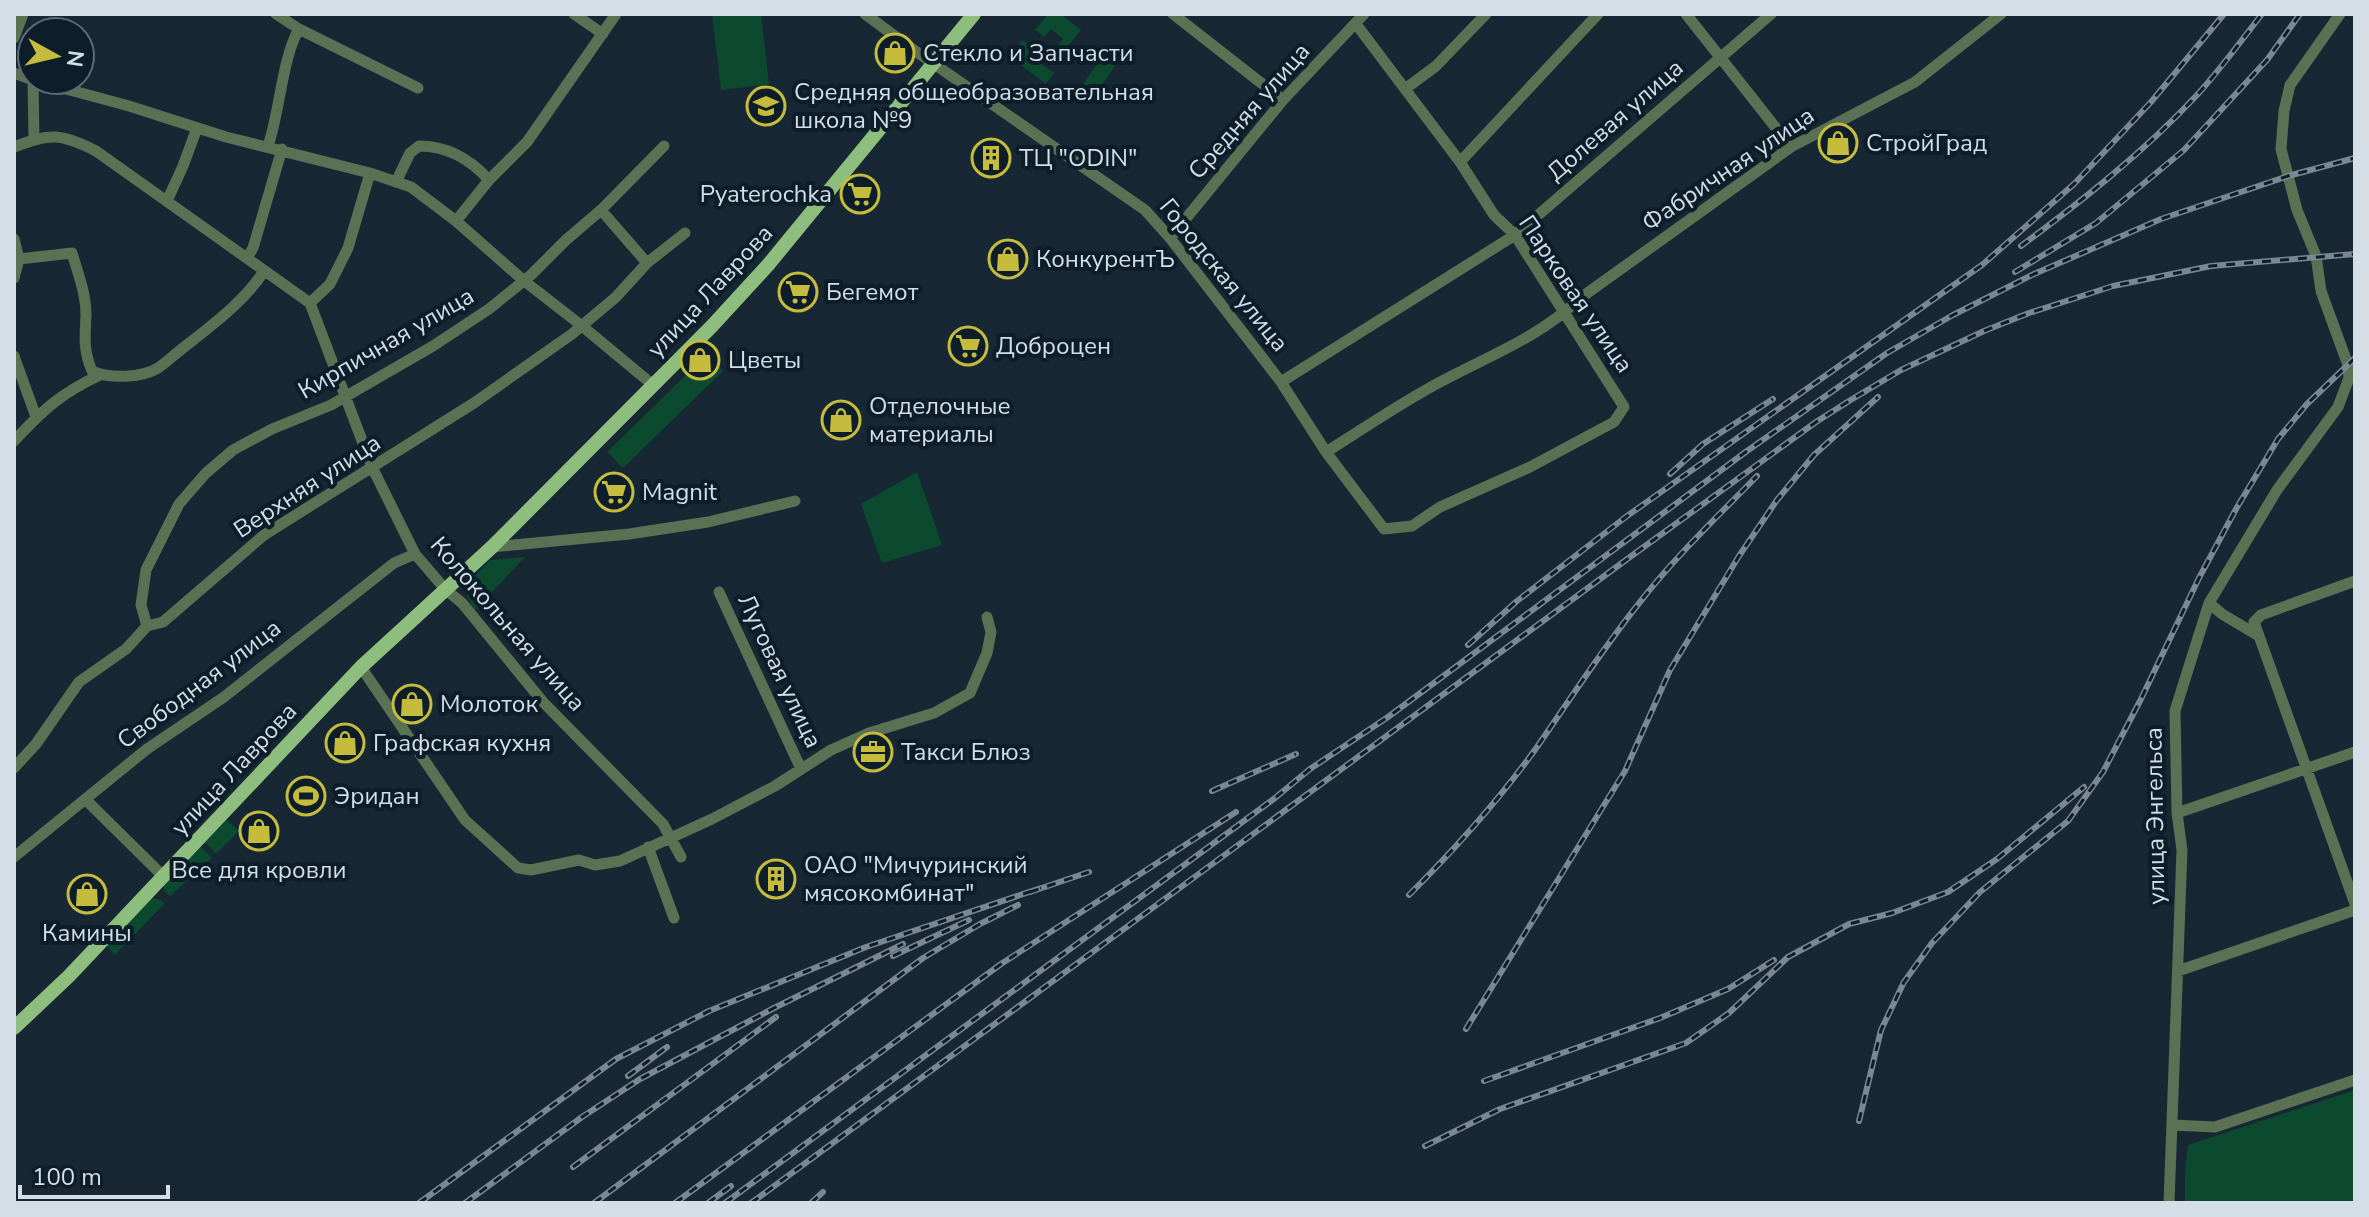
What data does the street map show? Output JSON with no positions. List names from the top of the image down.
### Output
{
  "streets": {
    "main road": ["улица Лаврова"],
    "street": [
      "Средняя улица",
      "Долевая улица",
      "Фабричная улица",
      "Городская улица",
      "Парковая улица",
      "Кирпичная улица",
      "Верхняя улица",
      "Колокольная улица",
      "Луговая улица",
      "Свободная улица",
      "улица Энгельса"
    ]
  },
  "crossings": [
    ["Средняя улица", "Городская улица"],
    ["Средняя улица", "Парковая улица"],
    ["Долевая улица", "Городская улица"],
    ["Долевая улица", "Парковая улица"],
    ["Фабричная улица", "Городская улица"],
    ["Фабричная улица", "Парковая улица"],
    ["Городская улица", "улица Лаврова"],
    ["Городская улица", "Парковая улица"],
    ["улица Лаврова", "Колокольная улица"],
    ["улица Лаврова", "Луговая улица"],
    ["Кирпичная улица", "Верхняя улица"],
    ["Кирпичная улица", "Колокольная улица"],
    ["Верхняя улица", "Колокольная улица"],
    ["Колокольная улица", "Луговая улица"],
    ["Колокольная улица", "Свободная улица"]
  ],
  "places": {
    "shop": [
      "Стекло и Запчасти",
      "СтройГрад",
      "КонкурентЪ",
      "Цветы",
      "Отделочные материалы",
      "Молоток",
      "Графская кухня",
      "Все для кровли",
      "Камины"
    ],
    "school or university": ["Средняя общеобразовательная школа №9"],
    "building": ["ТЦ \"ODIN\"", "ОАО \"Мичуринский мясокомбинат\""],
    "supermarket": [
      "Pyaterochka",
      "Бегемот",
      "Доброцен",
      "Magnit"
    ],
    "office": ["Такси Блюз"],
    "sports": ["Эридан"]
  },
  "scale_bar": "100 m",
  "north": "right"
}
